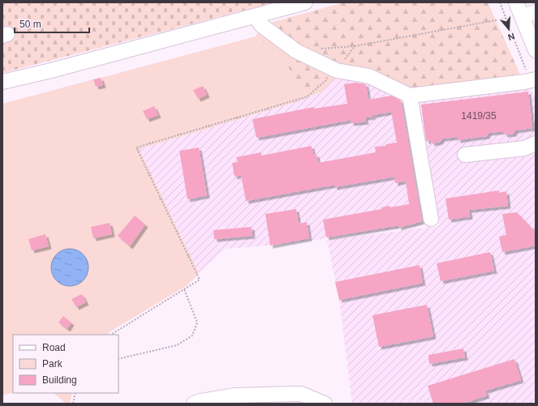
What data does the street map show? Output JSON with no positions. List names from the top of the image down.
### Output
{
  "house_numbers": ["1419/35"],
  "legend": ["Road", "Park", "Building"],
  "scale_bar": "50 m",
  "north": "bottom"
}
